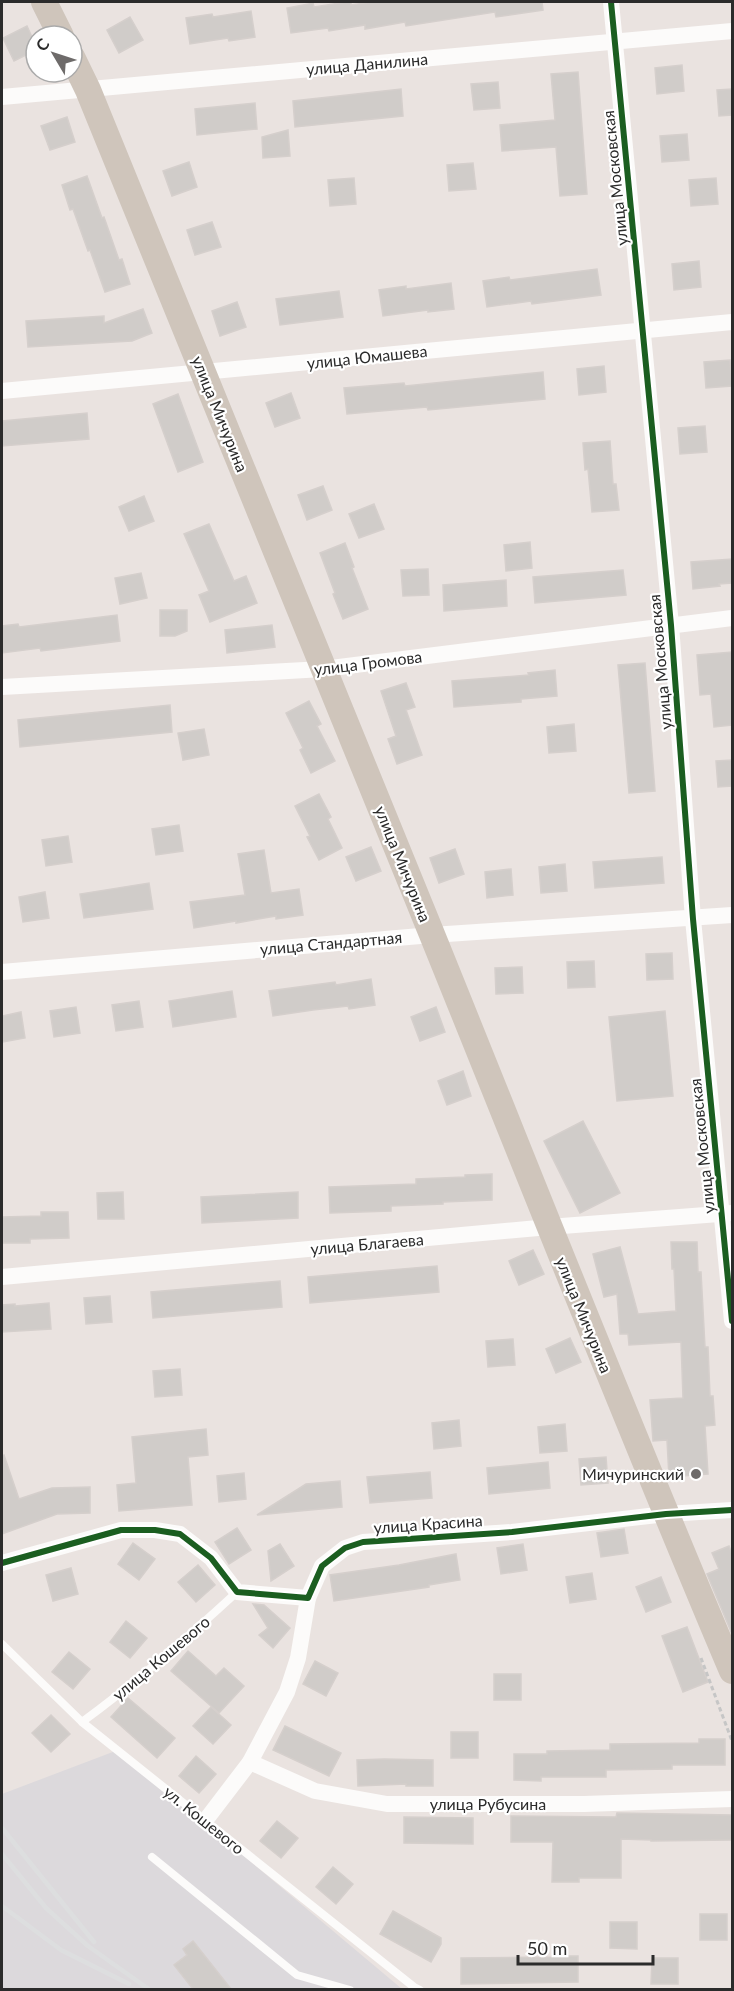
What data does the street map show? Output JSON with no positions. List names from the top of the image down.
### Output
{
  "streets": {
    "main road": ["улица Мичурина"],
    "street": [
      "улица Данилина",
      "улица Московская",
      "улица Юмашева",
      "улица Громова",
      "улица Стандартная",
      "улица Благаева",
      "улица Красина",
      "улица Рубусина"
    ],
    "lane": ["улица Кошевого", "ул. Кошевого"]
  },
  "crossings": [
    ["улица Данилина", "улица Московская"],
    ["улица Данилина", "улица Мичурина"],
    ["улица Московская", "улица Юмашева"],
    ["улица Московская", "улица Громова"],
    ["улица Московская", "улица Стандартная"],
    ["улица Московская", "улица Благаева"],
    ["улица Юмашева", "улица Мичурина"],
    ["улица Мичурина", "улица Громова"],
    ["улица Мичурина", "улица Стандартная"],
    ["улица Мичурина", "улица Благаева"],
    ["улица Мичурина", "улица Красина"],
    ["улица Красина", "улица Рубусина"],
    ["улица Красина", "ул. Кошевого"],
    ["улица Кошевого", "ул. Кошевого"]
  ],
  "places": ["Мичуринский"],
  "scale_bar": "50 m",
  "north": "top left"
}
